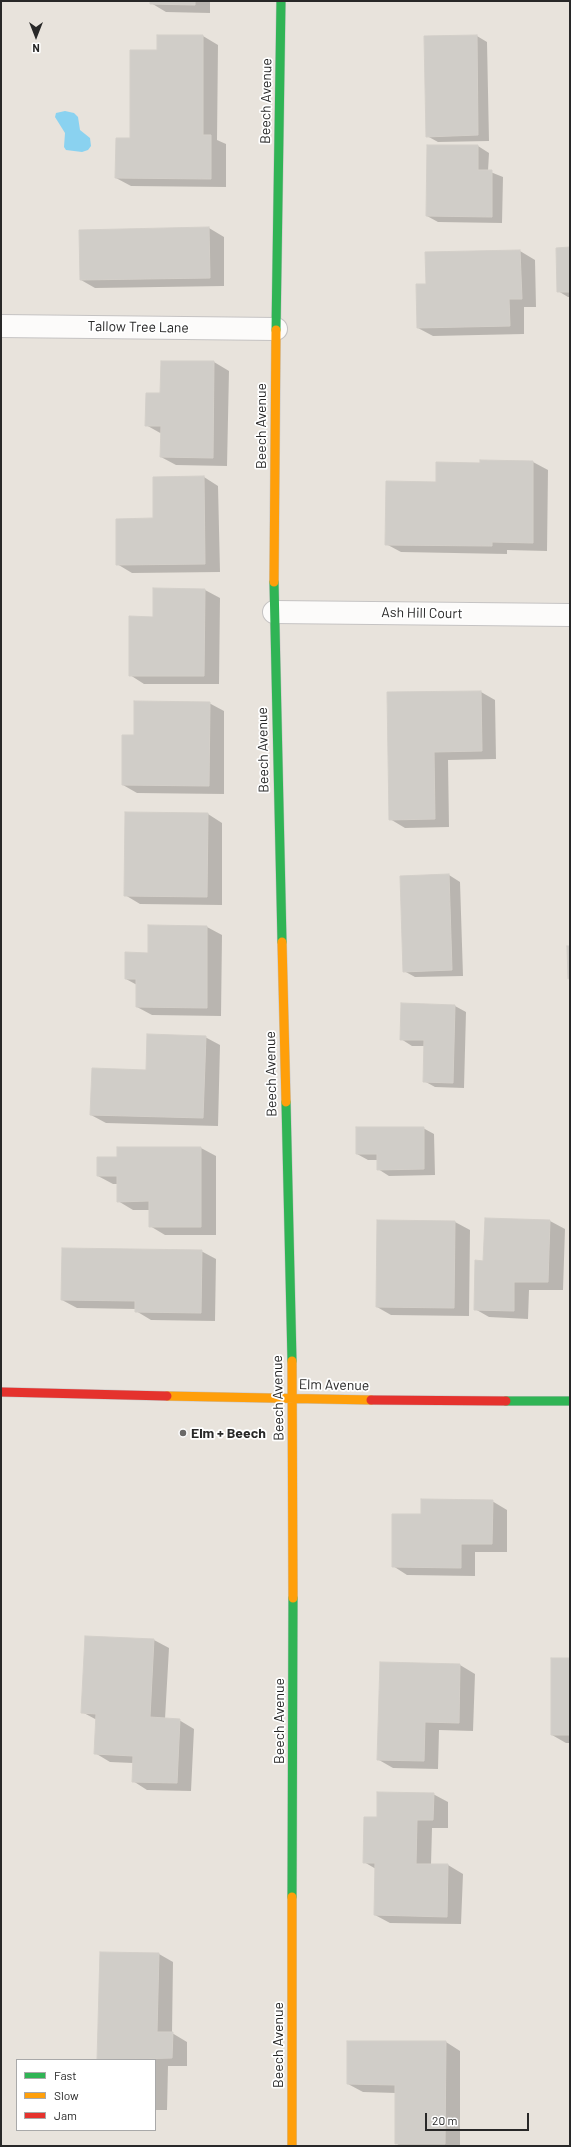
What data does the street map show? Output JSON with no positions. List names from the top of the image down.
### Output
{
  "streets": {
    "street": [
      "Beech Avenue",
      "Tallow Tree Lane",
      "Ash Hill Court",
      "Elm Avenue"
    ]
  },
  "crossings": [
    ["Beech Avenue", "Tallow Tree Lane"],
    ["Beech Avenue", "Ash Hill Court"],
    ["Beech Avenue", "Elm Avenue"]
  ],
  "places": ["Elm + Beech"],
  "legend": ["Fast", "Slow", "Jam"],
  "scale_bar": "20 m",
  "north": "bottom"
}
